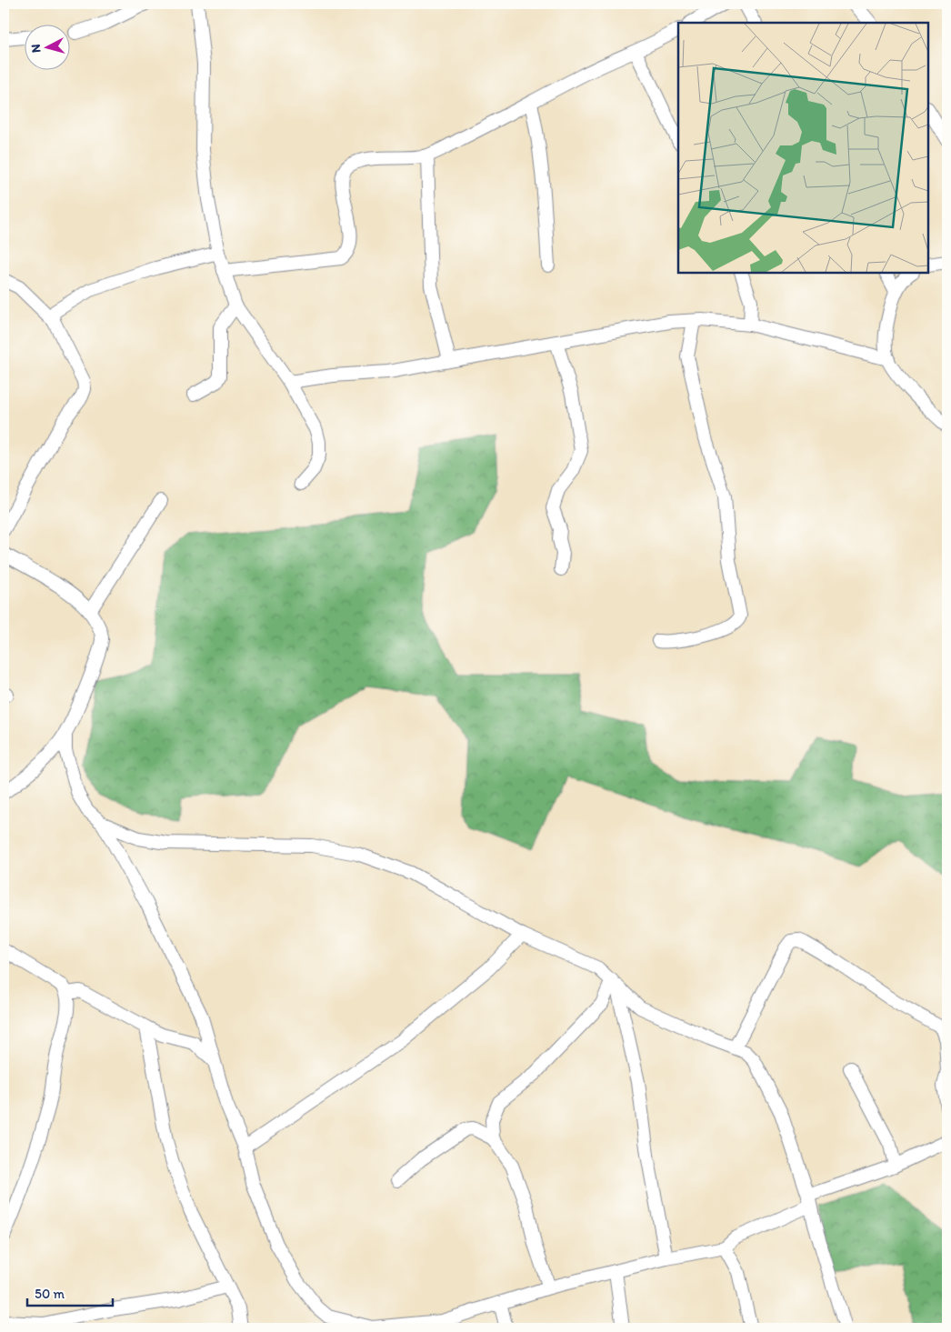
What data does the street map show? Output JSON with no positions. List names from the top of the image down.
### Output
{
  "scale_bar": "50 m",
  "north": "left"
}
